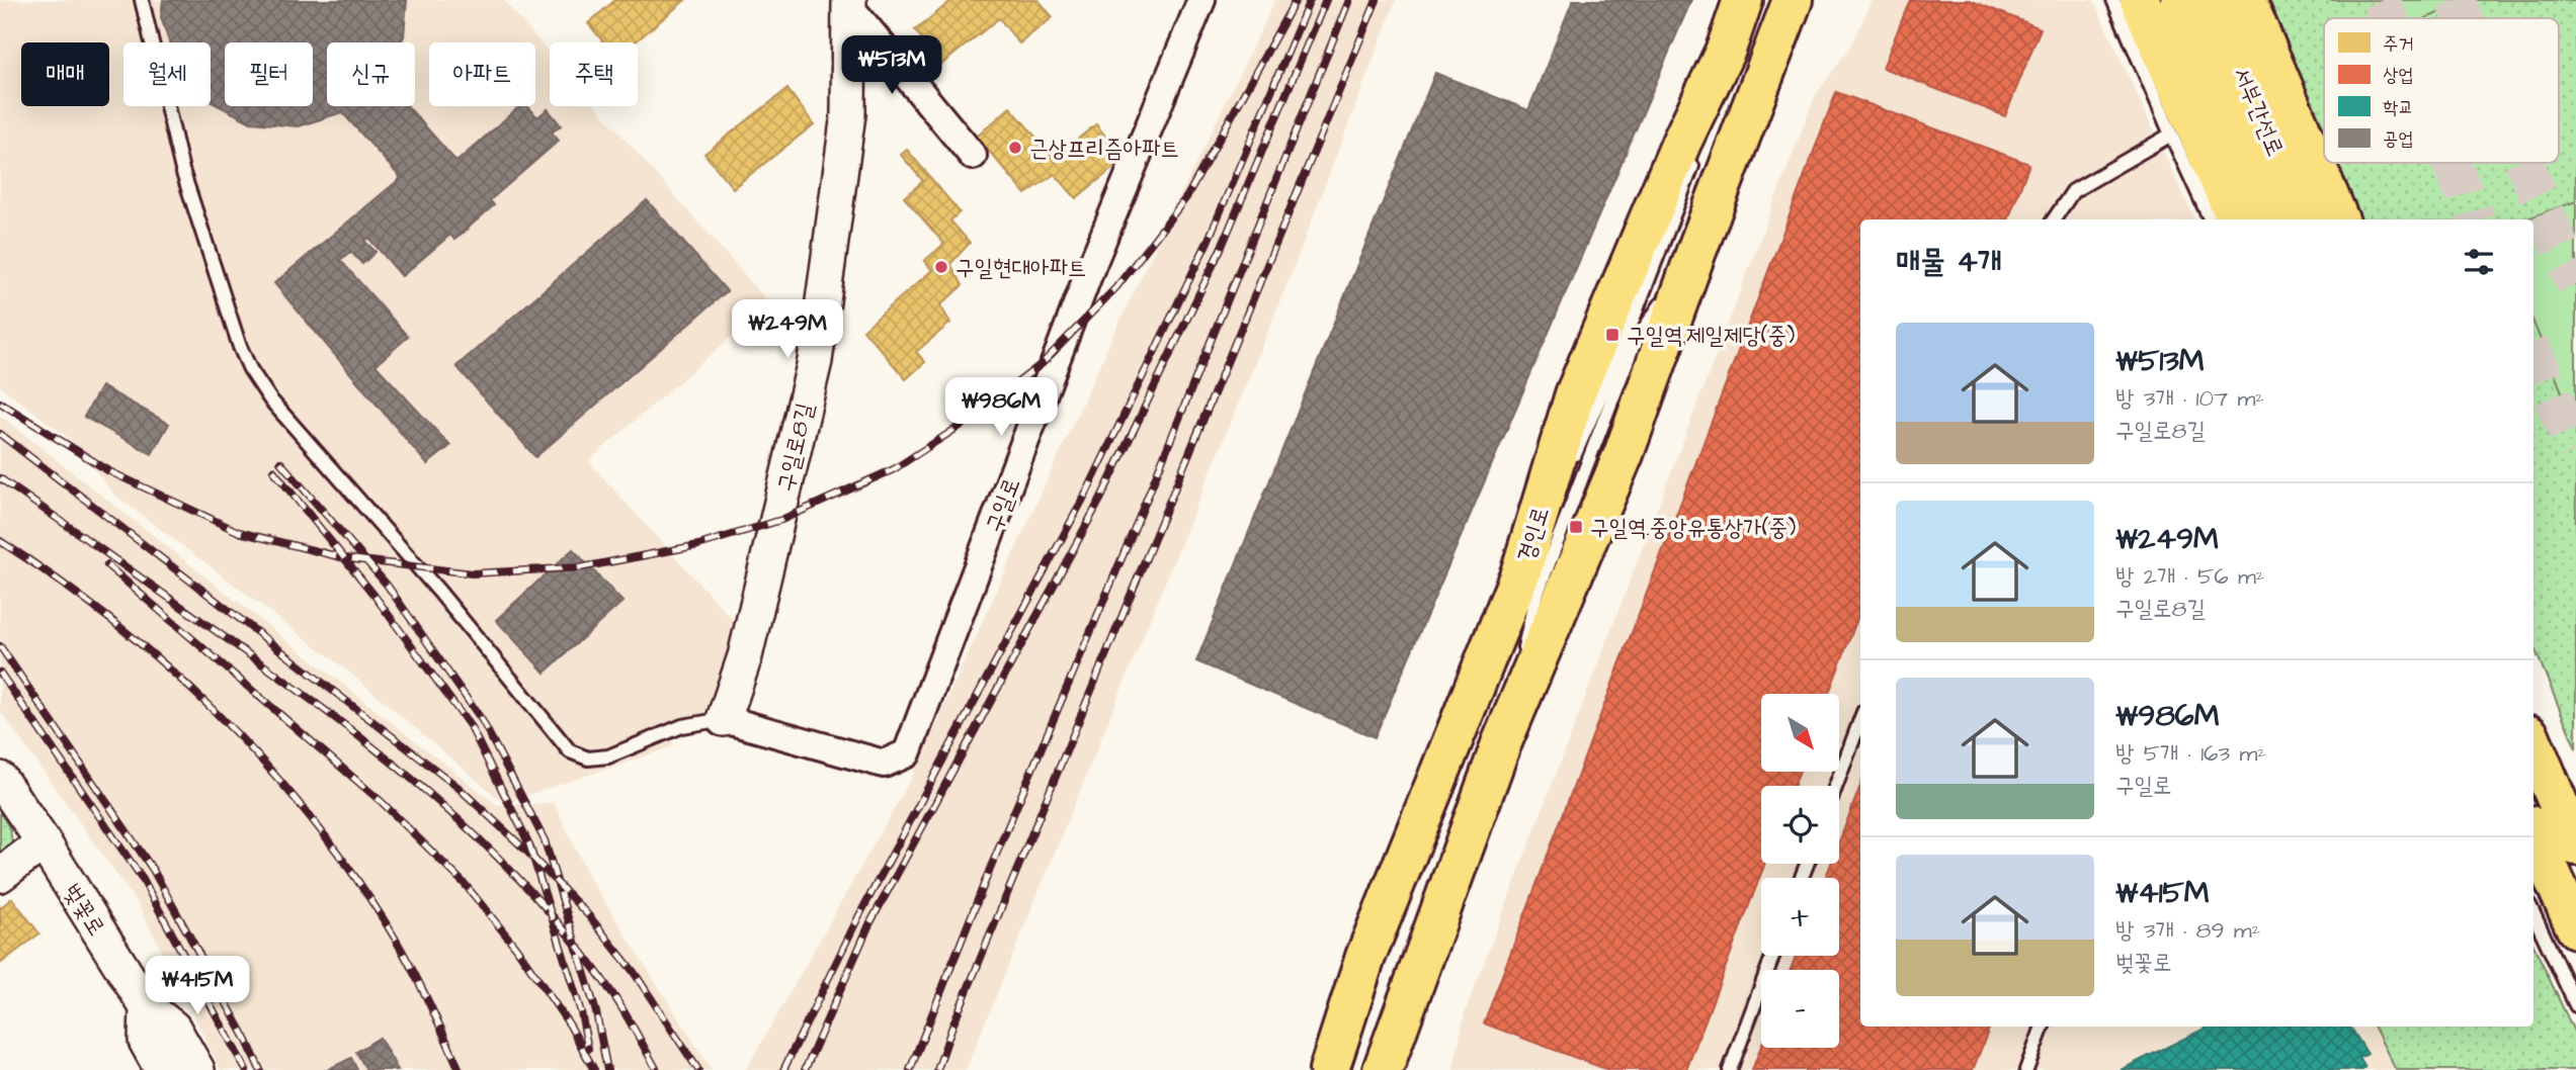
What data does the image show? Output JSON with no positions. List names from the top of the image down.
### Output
{
  "streets": {
    "main road": ["서부간선로", "경인로"],
    "street": ["구일로8길", "구일로", "벚꽃로"]
  },
  "crossings": [
    ["구일로8길", "구일로"]
  ],
  "places": {
    "other": ["근상프리즘아파트", "구일현대아파트"],
    "transit": ["구일역.제일제당(중)", "구일역.중앙유통상가(중)"]
  },
  "legend": [
    "주거",
    "상업",
    "학교",
    "공업"
  ],
  "north": "bottom right",
  "page": {
    "price": [
      "₩513M",
      "₩249M",
      "₩986M",
      "₩415M"
    ],
    "chip": [
      "매매",
      "월세",
      "필터",
      "신규",
      "아파트",
      "주택"
    ],
    "heading": "매물 4개",
    "list": [
      {
        "name": "₩513M",
        "note": "방 3개 · 107 m² · 구일로8길"
      },
      {
        "name": "₩249M",
        "note": "방 2개 · 56 m² · 구일로8길"
      },
      {
        "name": "₩986M",
        "note": "방 5개 · 163 m² · 구일로"
      },
      {
        "name": "₩415M",
        "note": "방 3개 · 89 m² · 벚꽃로"
      }
    ],
    "map_buttons": ["+", "−"]
  }
}
